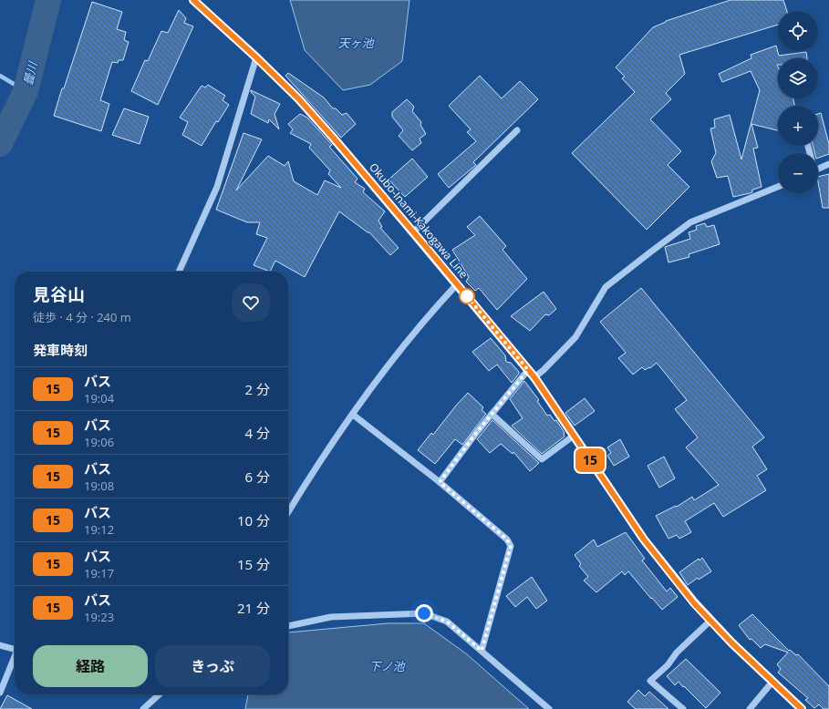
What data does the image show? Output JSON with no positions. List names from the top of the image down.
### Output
{
  "streets": {
    "main road": ["Okubo-Inami-Kakogawa Line"]
  },
  "water": ["天ヶ池", "曇川", "下ノ池"],
  "lines": ["bus line 15"],
  "page": {
    "on_map": "15",
    "map_buttons": ["+", "−"],
    "heading": [
      ["見谷山", "徒歩 · 4 分 · 240 m"],
      "発車時刻"
    ],
    "list": [
      {
        "mark": "15",
        "name": "バス",
        "note": "19:04",
        "value": "2 分"
      },
      {
        "mark": "15",
        "name": "バス",
        "note": "19:06",
        "value": "4 分"
      },
      {
        "mark": "15",
        "name": "バス",
        "note": "19:08",
        "value": "6 分"
      },
      {
        "mark": "15",
        "name": "バス",
        "note": "19:12",
        "value": "10 分"
      },
      {
        "mark": "15",
        "name": "バス",
        "note": "19:17",
        "value": "15 分"
      },
      {
        "mark": "15",
        "name": "バス",
        "note": "19:23",
        "value": "21 分"
      }
    ],
    "buttons": ["経路", "きっぷ"]
  }
}
